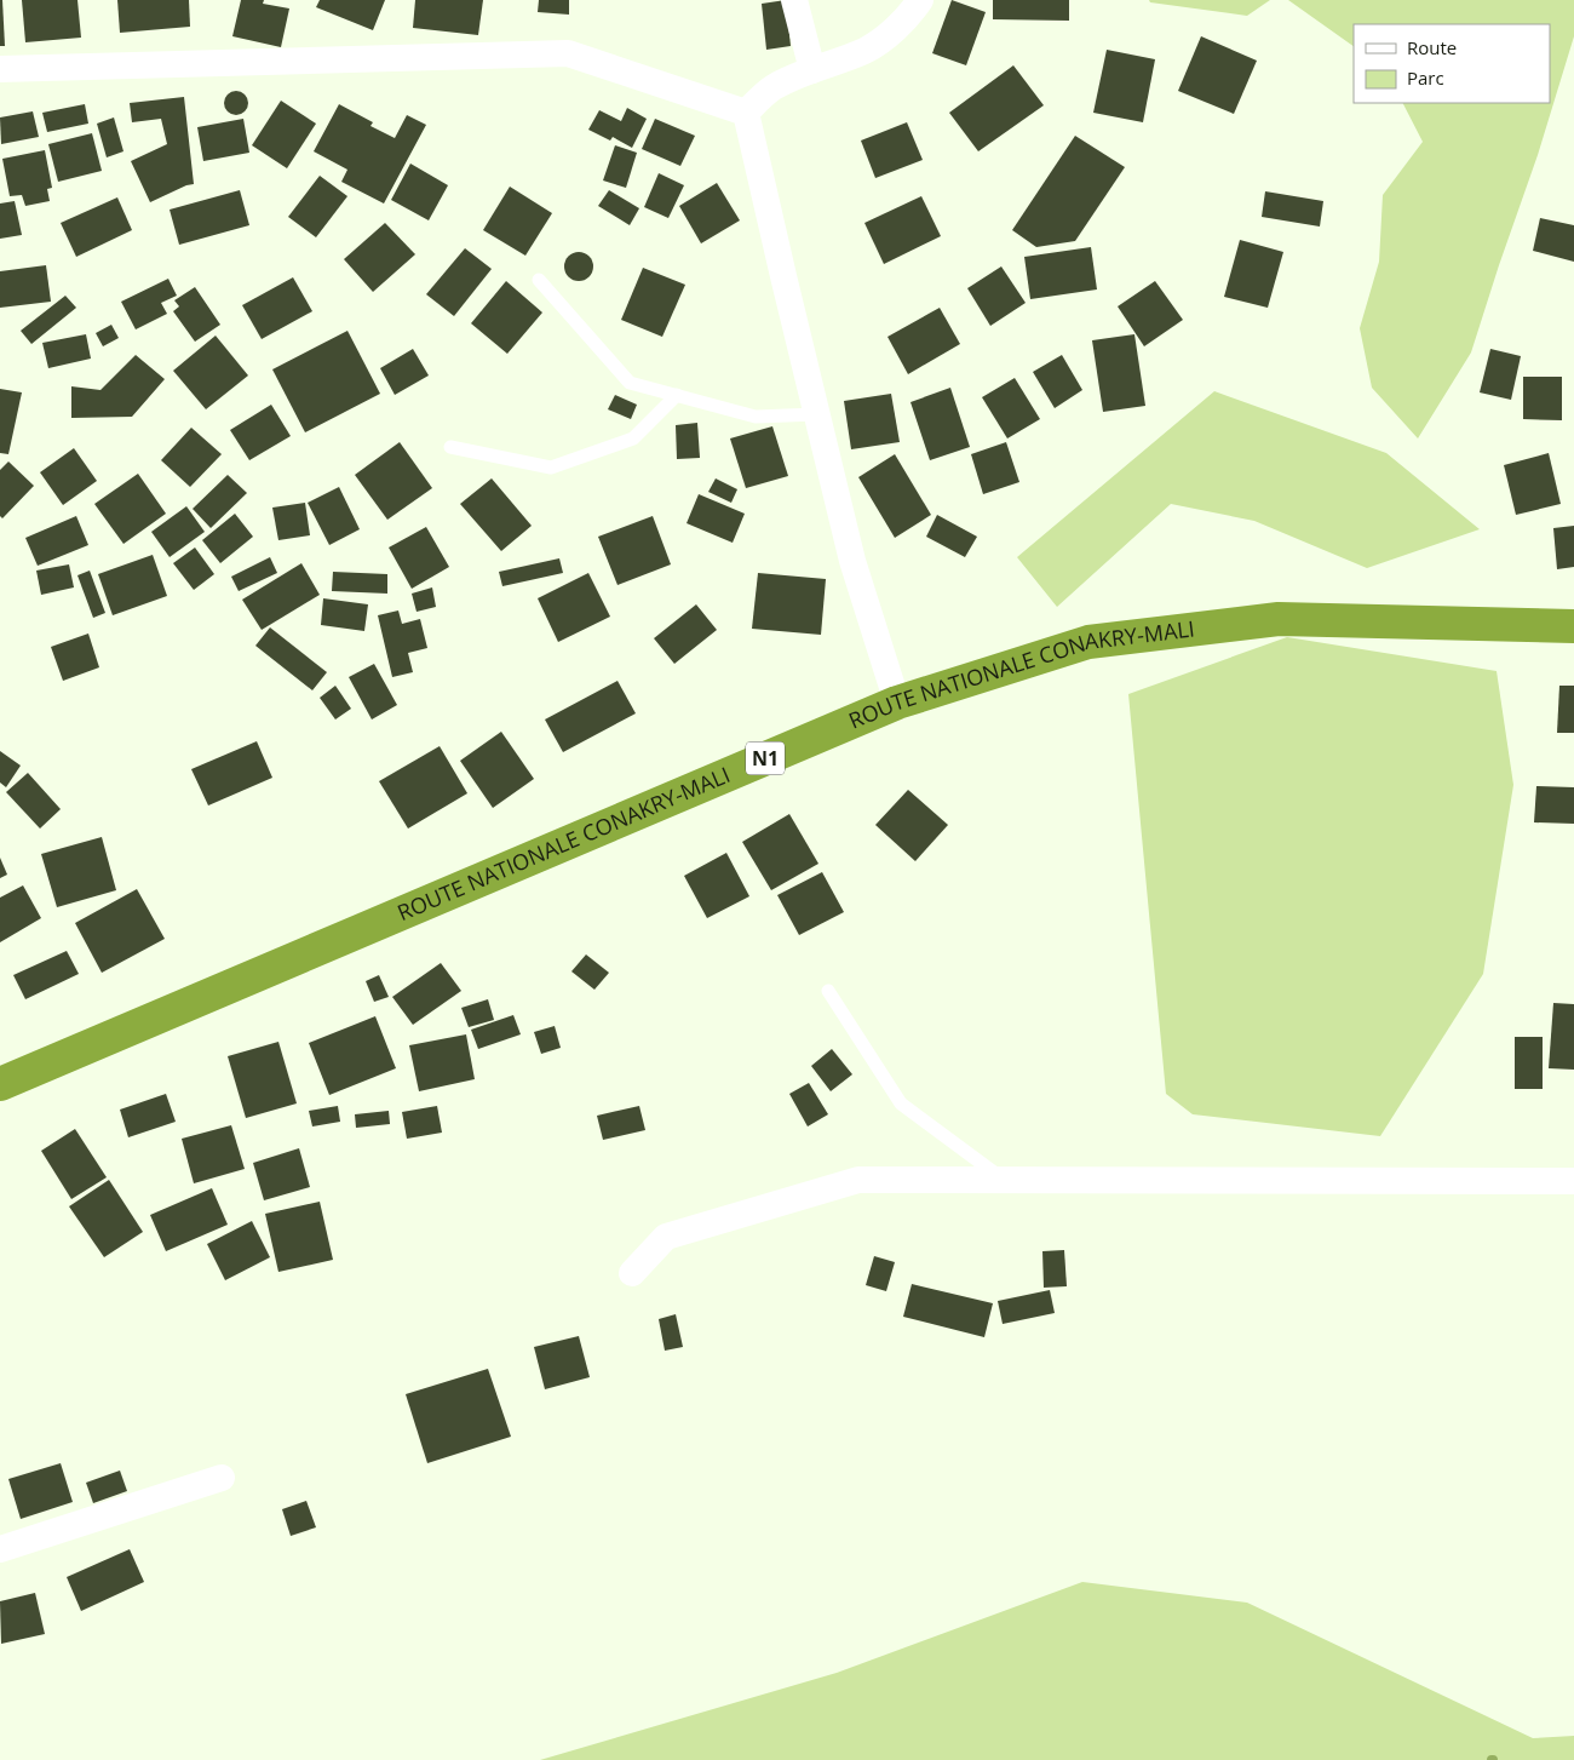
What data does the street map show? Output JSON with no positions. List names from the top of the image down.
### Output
{
  "streets": {
    "highway": ["ROUTE NATIONALE CONAKRY-MALI", "N1"]
  },
  "legend": ["Route", "Parc"]
}
